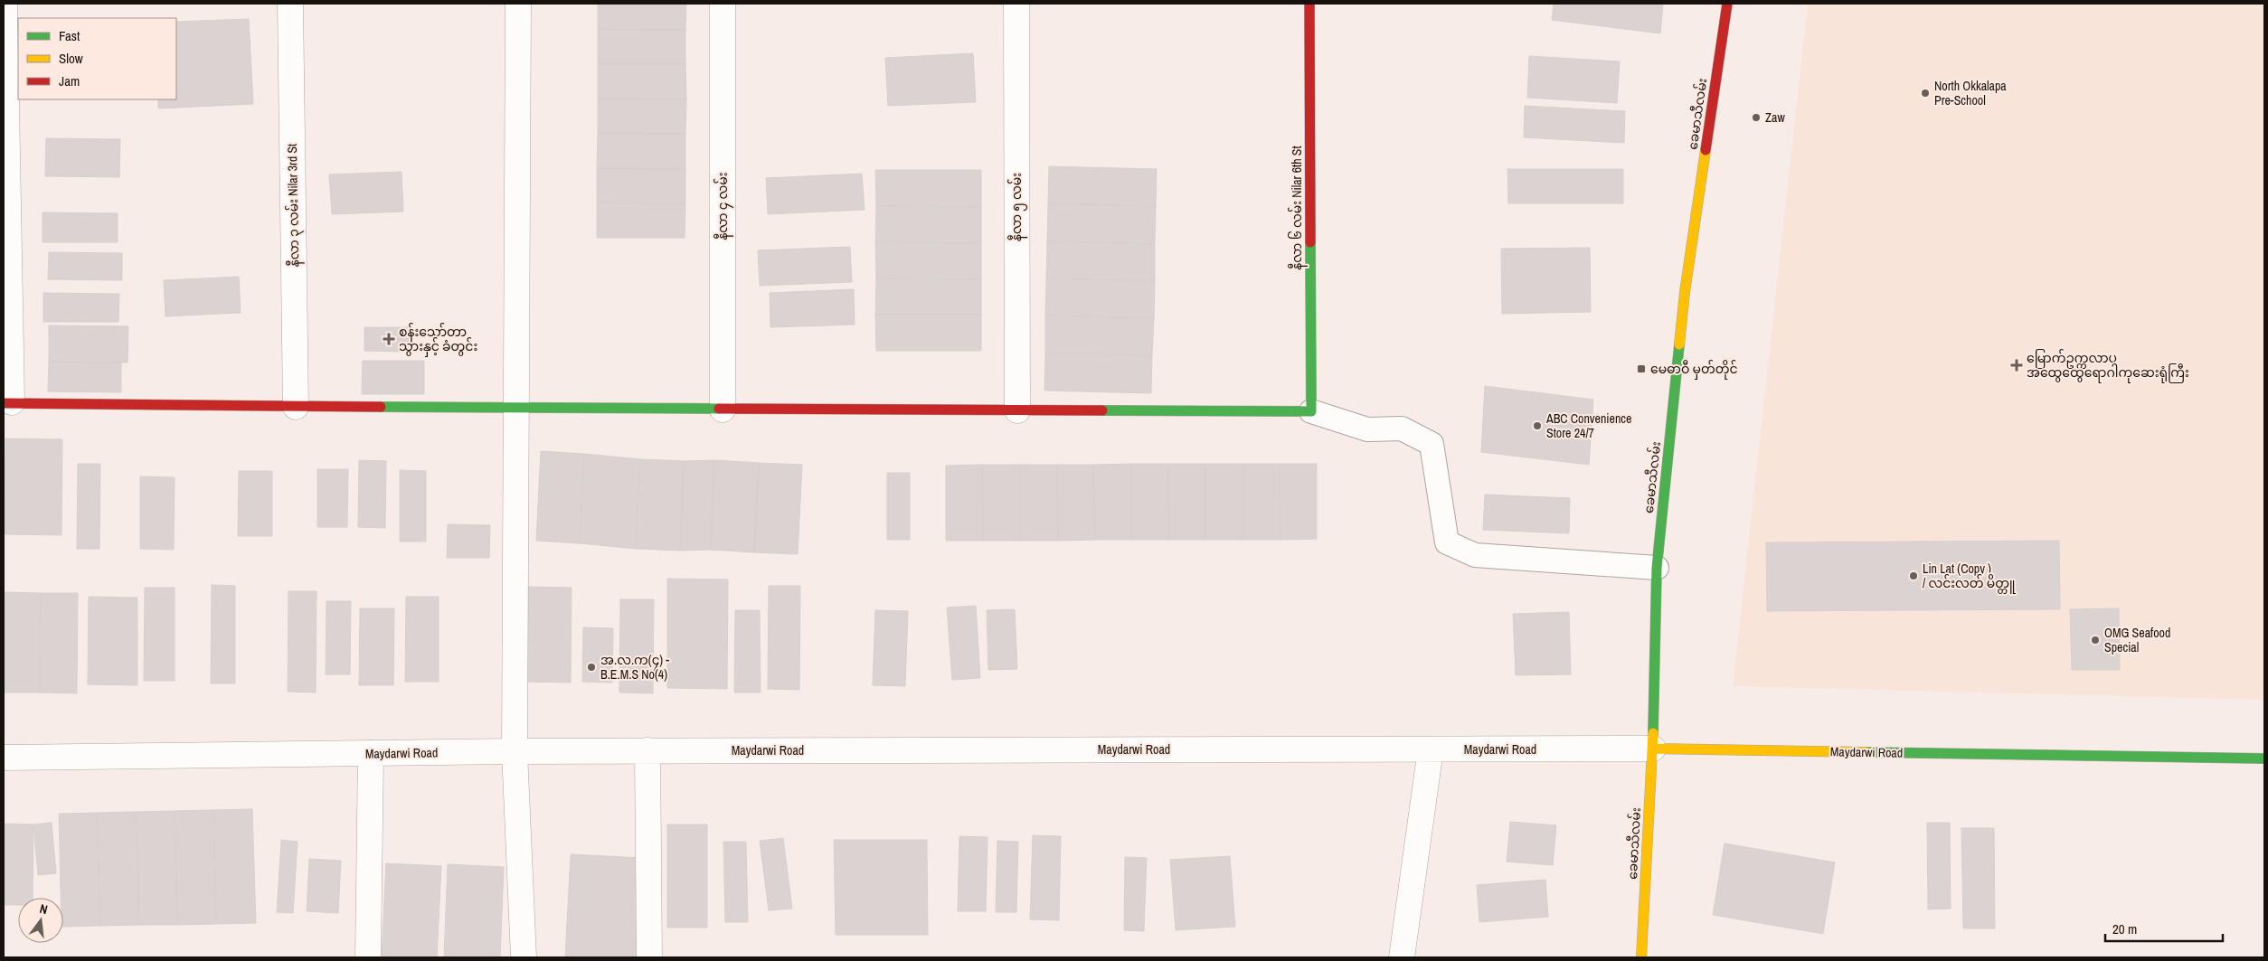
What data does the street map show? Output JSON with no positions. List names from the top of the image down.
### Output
{
  "streets": {
    "street": [
      "ခေမာသီလမ်း",
      "နီလာ ၃ လမ်း Nilar 3rd St",
      "နီလာ ၄ လမ်း",
      "နီလာ ၅ လမ်း",
      "နီလာ ၆ လမ်း Nilar 6th St",
      "Maydarwi Road"
    ]
  },
  "crossings": [
    ["ခေမာသီလမ်း", "Maydarwi Road"]
  ],
  "places": {
    "other": [
      "North Okkalapa Pre-School",
      "Zaw",
      "ABC Convenience Store 24/7",
      "Lin Lat (Copy ) / လင်းလတ် မိတ္တူ",
      "OMG Seafood Special",
      "အ.လ.က(၄) - B.E.M.S No(4)"
    ],
    "health": ["စန်းသော်တာ သွားနှင့် ခံတွင်း", "မြောက်ဥက္ကလာပ အထွေထွေရောဂါကုဆေးရုံကြီး"],
    "transit": ["မေဓာဝီ မှတ်တိုင်"]
  },
  "legend": ["Fast", "Slow", "Jam"],
  "scale_bar": "20 m",
  "north": "top"
}
